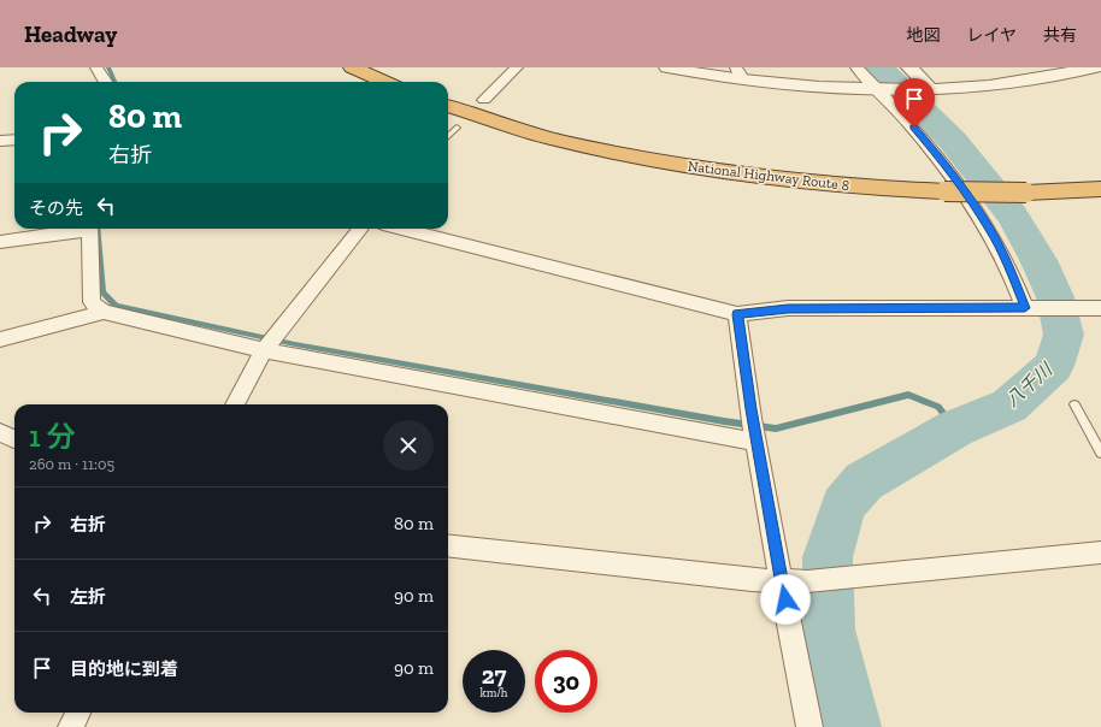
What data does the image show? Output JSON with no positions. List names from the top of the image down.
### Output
{
  "streets": {
    "highway": ["National Highway Route 8"]
  },
  "water": ["八千川"],
  "page": {
    "header": "Headway",
    "nav": ["地図", "レイヤ", "共有"],
    "turn": ["80 m", "右折"],
    "then": "その先",
    "heading": ["1 分", "260 m · 11:05"],
    "list": [
      {
        "name": "右折",
        "value": "80 m"
      },
      {
        "name": "左折",
        "value": "90 m"
      },
      {
        "name": "目的地に到着",
        "value": "90 m"
      }
    ],
    "speed": "27 km/h",
    "limit": "30"
  }
}
